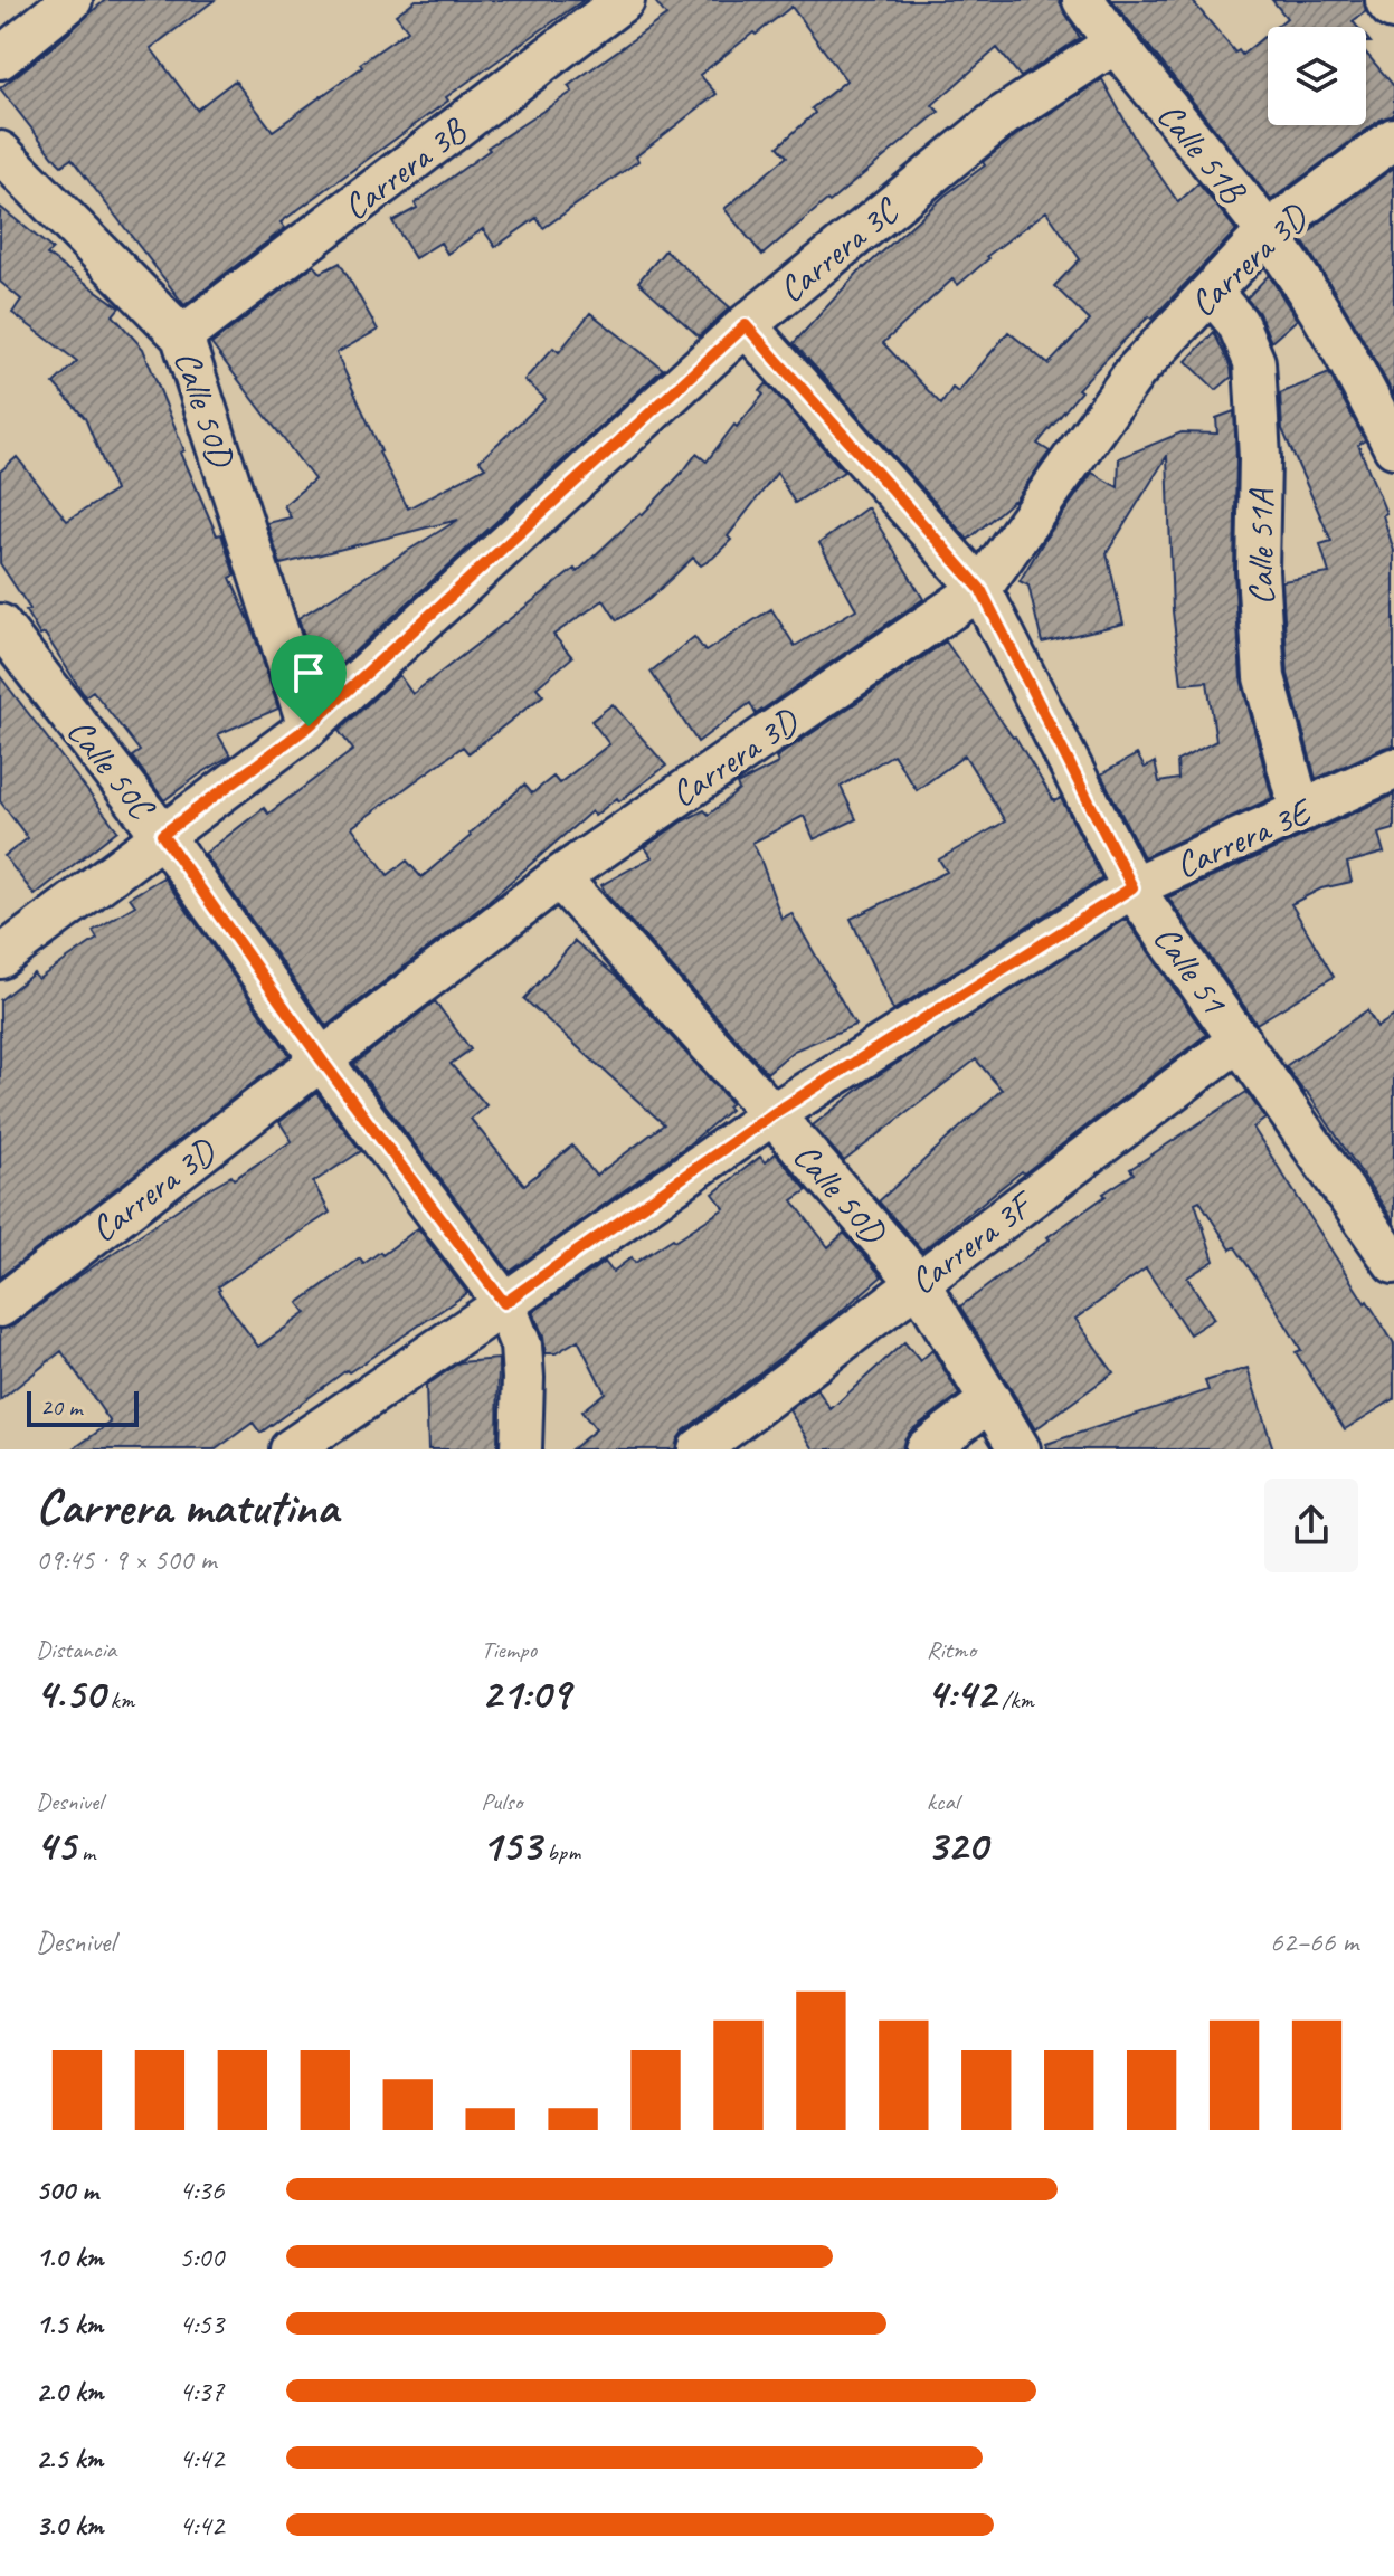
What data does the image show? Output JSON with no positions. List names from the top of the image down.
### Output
{
  "streets": {
    "street": [
      "Calle 51B",
      "Carrera 3B",
      "Carrera 3C",
      "Carrera 3D",
      "Calle 50D",
      "Calle 51A",
      "Calle 50C",
      "Carrera 3E",
      "Calle 51",
      "Carrera 3F"
    ]
  },
  "crossings": [
    ["Calle 51B", "Carrera 3C"],
    ["Calle 51B", "Carrera 3D"],
    ["Carrera 3B", "Calle 50D"],
    ["Carrera 3C", "Calle 50D"],
    ["Carrera 3C", "Calle 50C"],
    ["Carrera 3C", "Calle 51"],
    ["Carrera 3D", "Calle 50D"],
    ["Carrera 3D", "Calle 51A"],
    ["Carrera 3D", "Calle 50C"],
    ["Carrera 3D", "Calle 51"],
    ["Calle 50D", "Carrera 3E"],
    ["Calle 50D", "Carrera 3F"],
    ["Calle 51A", "Carrera 3E"],
    ["Calle 50C", "Carrera 3E"],
    ["Carrera 3E", "Calle 51"],
    ["Calle 51", "Carrera 3F"]
  ],
  "scale_bar": "20 m",
  "page": {
    "scale": "20 m",
    "heading": ["Carrera matutina", "09:45 · 9 × 500 m"],
    "stats": [
      ["Distancia", "4.50 km"],
      ["Tiempo", "21:09"],
      ["Ritmo", "4:42 /km"],
      ["Desnivel", "45 m"],
      ["Pulso", "153 bpm"],
      ["kcal", "320"]
    ],
    "chart": ["Desnivel", "62–66 m"],
    "list": [
      {
        "name": "500 m",
        "note": "4:36"
      },
      {
        "name": "1.0 km",
        "note": "5:00"
      },
      {
        "name": "1.5 km",
        "note": "4:53"
      },
      {
        "name": "2.0 km",
        "note": "4:37"
      },
      {
        "name": "2.5 km",
        "note": "4:42"
      },
      {
        "name": "3.0 km",
        "note": "4:42"
      }
    ]
  }
}
